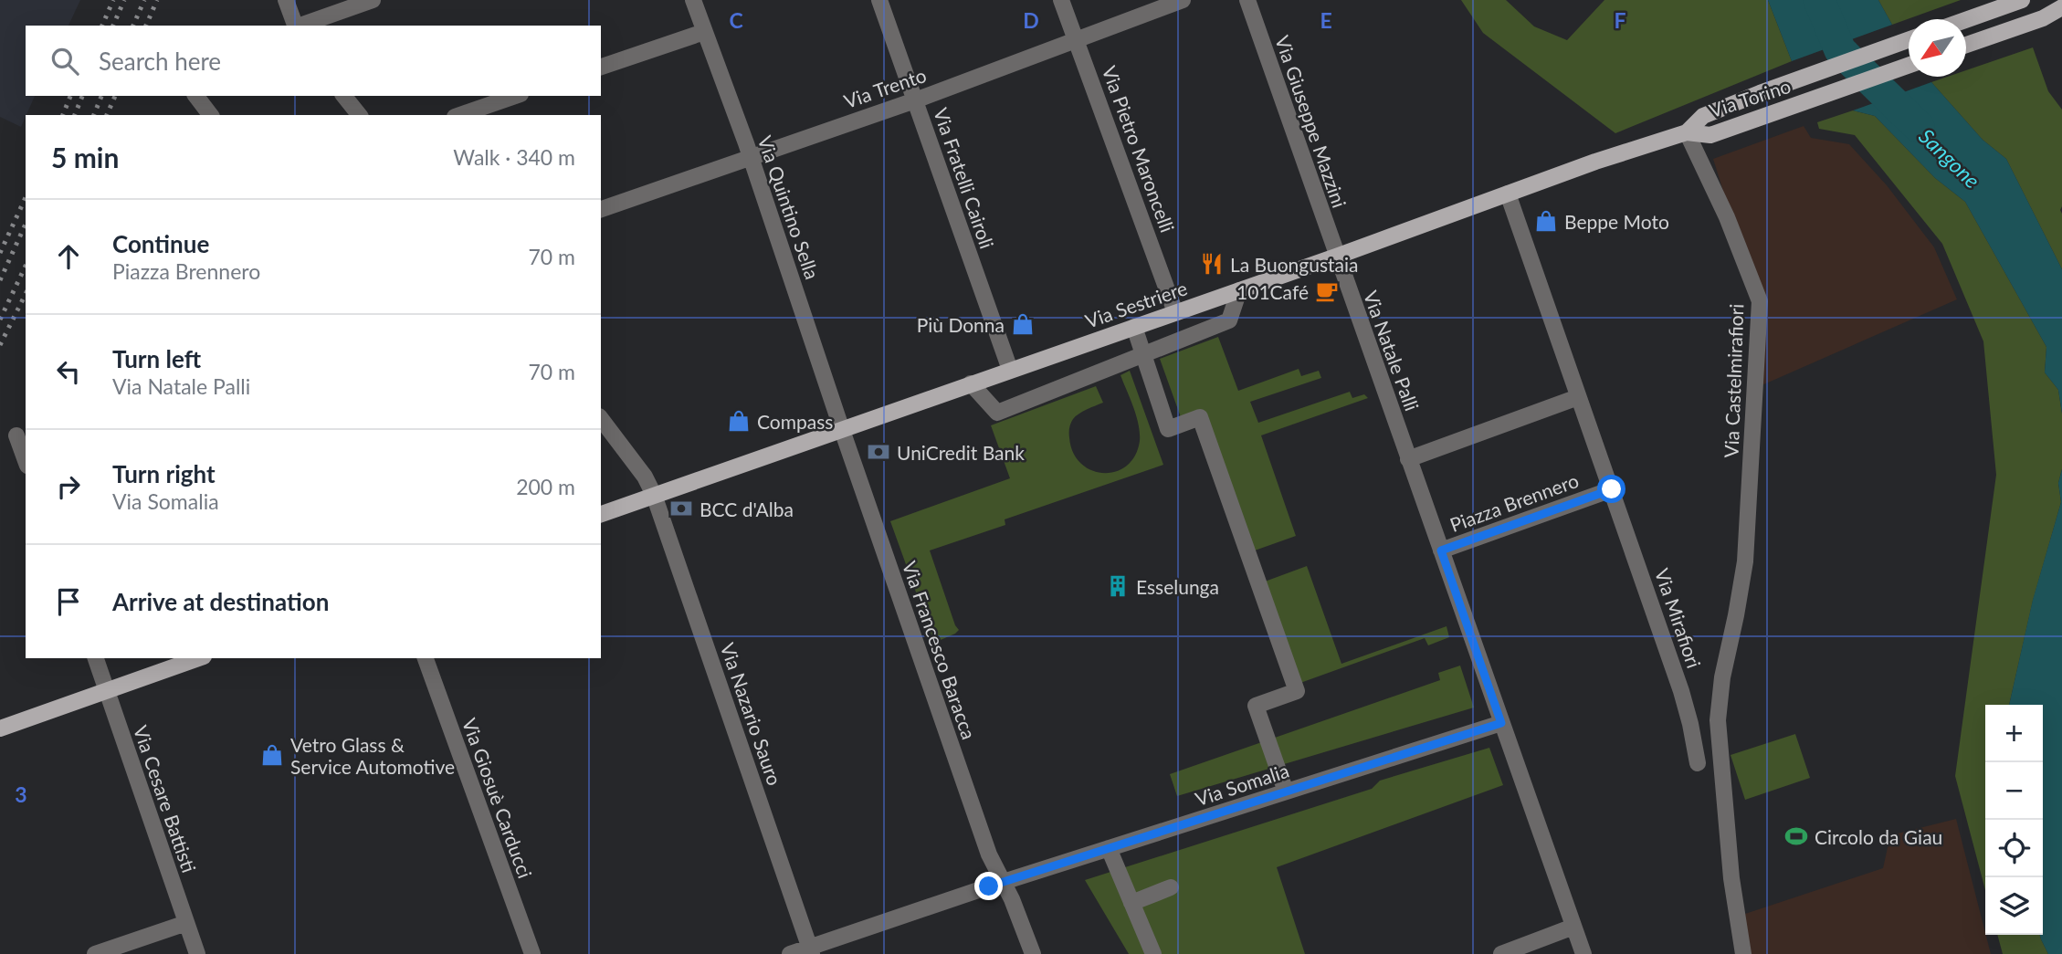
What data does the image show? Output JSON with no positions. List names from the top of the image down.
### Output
{
  "streets": {
    "main road": ["Via Torino", "Via Sestriere"],
    "street": [
      "Via Trento",
      "Via Giuseppe Mazzini",
      "Via Pietro Maroncelli",
      "Via Fratelli Cairoli",
      "Via Quintino Sella",
      "Via Natale Palli",
      "Via Castelmirafiori",
      "Piazza Brennero",
      "Via Mirafiori",
      "Via Francesco Baracca",
      "Via Nazario Sauro",
      "Via Somalia",
      "Via Giosuè Carducci",
      "Via Cesare Battisti"
    ]
  },
  "crossings": [
    ["Via Trento", "Via Pietro Maroncelli"],
    ["Via Trento", "Via Fratelli Cairoli"],
    ["Via Trento", "Via Quintino Sella"],
    ["Via Torino", "Via Sestriere"],
    ["Via Torino", "Via Castelmirafiori"],
    ["Via Giuseppe Mazzini", "Via Sestriere"],
    ["Via Giuseppe Mazzini", "Via Natale Palli"],
    ["Via Pietro Maroncelli", "Via Sestriere"],
    ["Via Fratelli Cairoli", "Via Sestriere"],
    ["Via Quintino Sella", "Via Sestriere"],
    ["Via Quintino Sella", "Via Francesco Baracca"],
    ["Via Sestriere", "Via Natale Palli"],
    ["Via Sestriere", "Via Castelmirafiori"],
    ["Via Sestriere", "Via Francesco Baracca"],
    ["Via Sestriere", "Via Nazario Sauro"],
    ["Via Natale Palli", "Piazza Brennero"],
    ["Piazza Brennero", "Via Mirafiori"],
    ["Via Francesco Baracca", "Via Somalia"],
    ["Via Nazario Sauro", "Via Somalia"]
  ],
  "water": ["Sangone"],
  "places": {
    "shop": [
      "Beppe Moto",
      "Più Donna",
      "Compass",
      "Vetro Glass & Service Automotive"
    ],
    "restaurant": ["La Buongustaia"],
    "cafe": ["101Café"],
    "bank": ["UniCredit Bank", "BCC d'Alba"],
    "building": ["Esselunga"],
    "sports": ["Circolo da Giau"]
  },
  "north": "bottom left",
  "page": {
    "search": "Search here",
    "heading": ["5 min", "Walk · 340 m"],
    "list": [
      ["Continue", "Piazza Brennero", "70 m"],
      ["Turn left", "Via Natale Palli", "70 m"],
      ["Turn right", "Via Somalia", "200 m"],
      "Arrive at destination"
    ],
    "map_buttons": ["+", "−"]
  },
  "grid": {
    "columns": [
      "C",
      "D",
      "E",
      "F"
    ],
    "rows": ["3"]
  }
}
